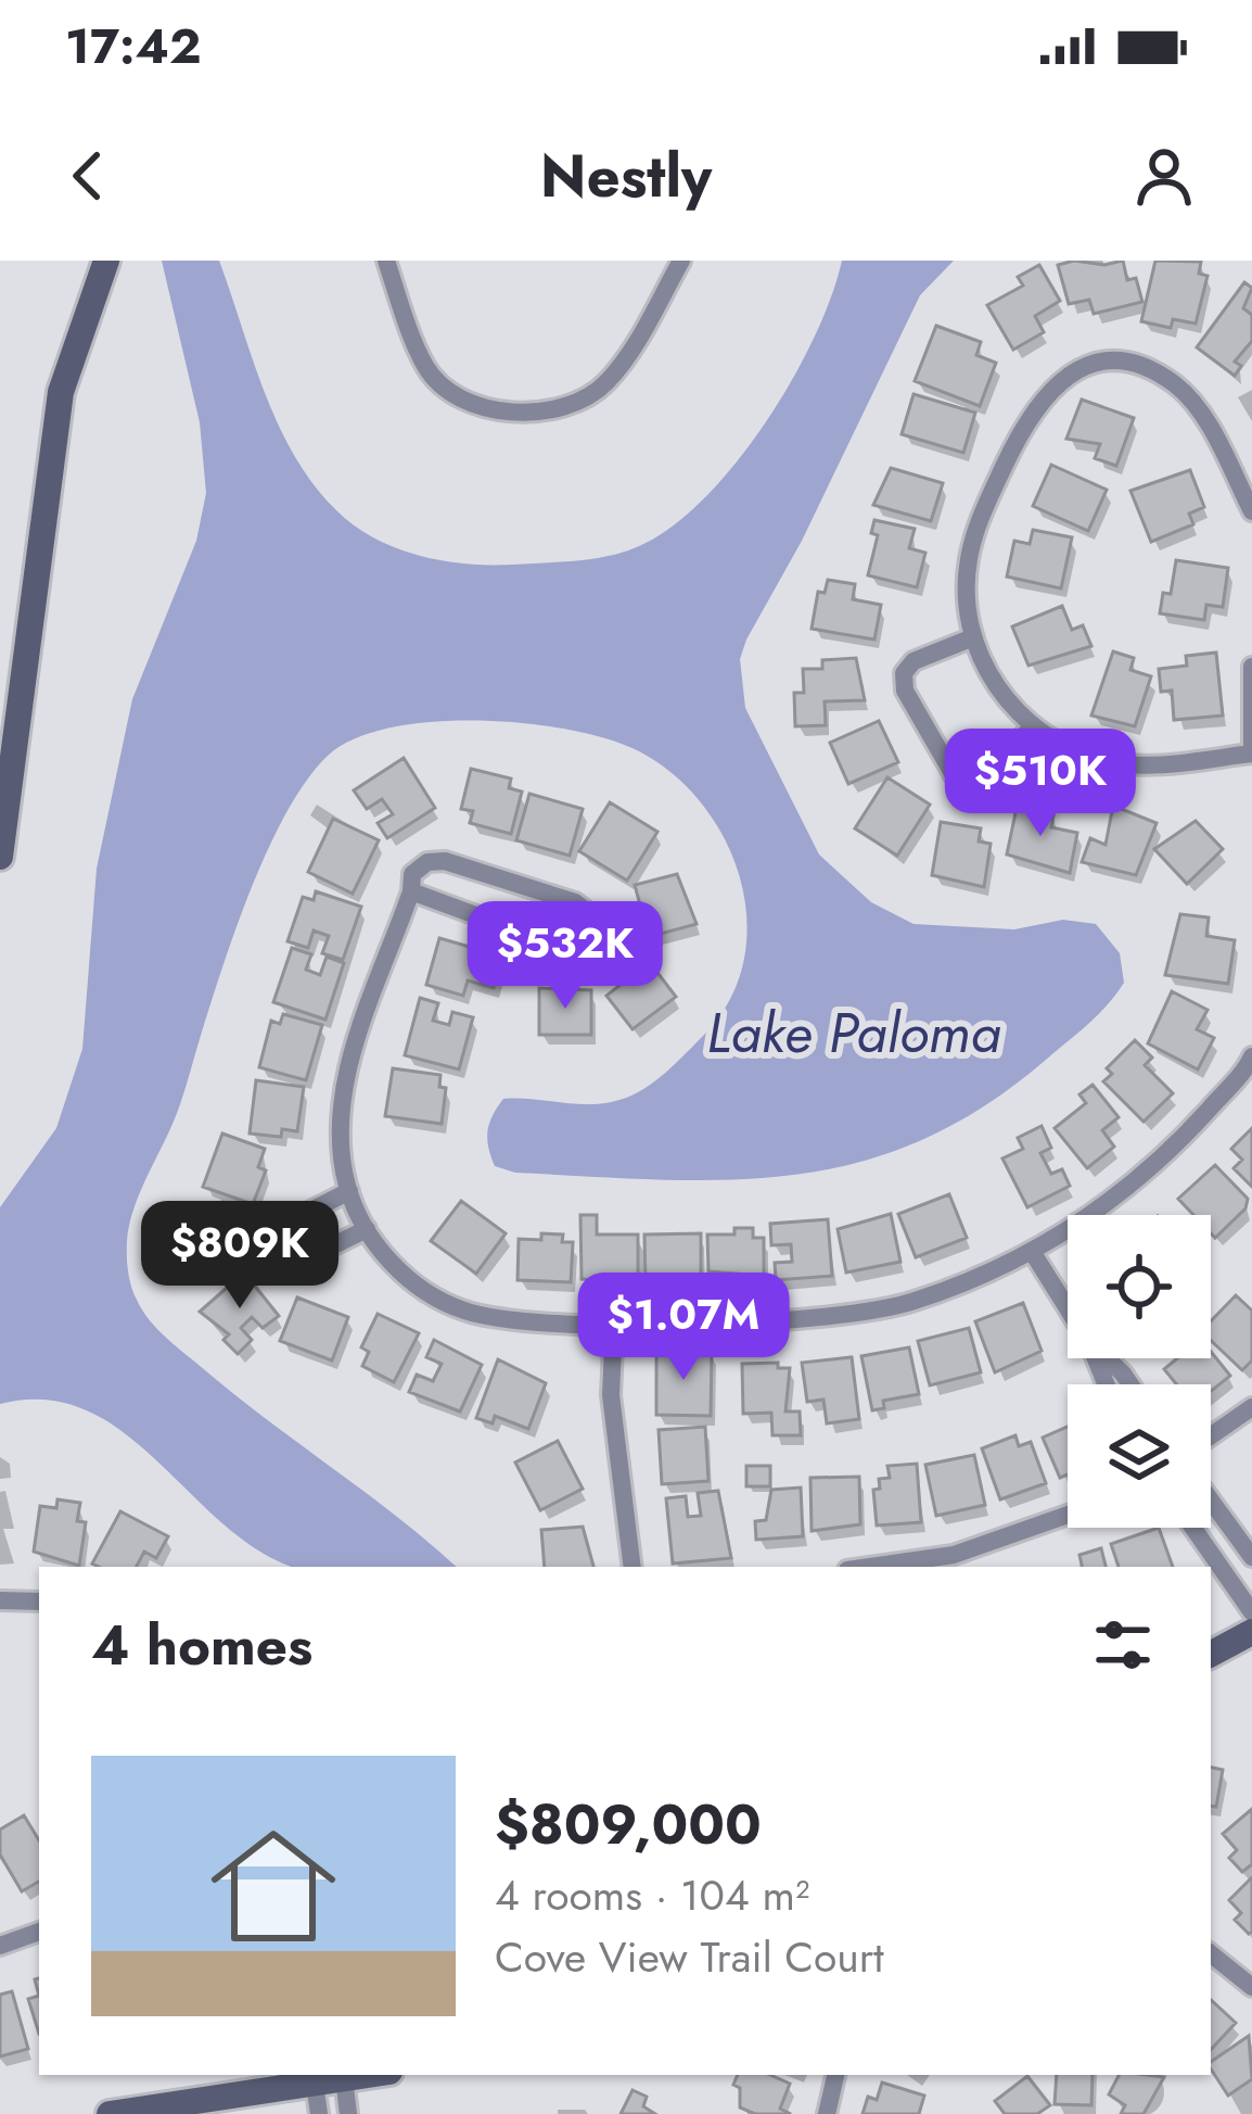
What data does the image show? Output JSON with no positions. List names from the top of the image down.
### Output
{
  "water": ["Lake Paloma"],
  "page": {
    "status": "17:42",
    "header": "Nestly",
    "price": [
      "$510K",
      "$532K",
      "$809K",
      "$1.07M"
    ],
    "heading": "4 homes",
    "list": [
      {
        "name": "$809,000",
        "note": "4 rooms · 104 m² · Cove View Trail Court"
      }
    ]
  }
}
